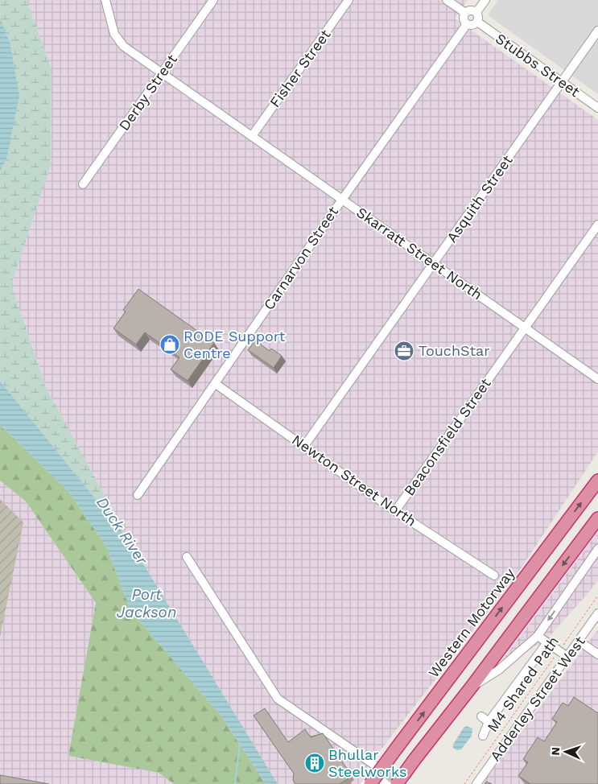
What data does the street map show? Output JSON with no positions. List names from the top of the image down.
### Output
{
  "streets": {
    "highway": ["Western Motorway"],
    "street": [
      "Stubbs Street",
      "Fisher Street",
      "Derby Street",
      "Asquith Street",
      "Skarratt Street North",
      "Carnarvon Street",
      "Beaconsfield Street",
      "Newton Street North",
      "Adderley Street West"
    ],
    "path": ["M4 Shared Path"]
  },
  "crossings": [
    ["Stubbs Street", "Asquith Street"],
    ["Stubbs Street", "Carnarvon Street"],
    ["Fisher Street", "Skarratt Street North"],
    ["Derby Street", "Skarratt Street North"],
    ["Asquith Street", "Skarratt Street North"],
    ["Asquith Street", "Newton Street North"],
    ["Skarratt Street North", "Carnarvon Street"],
    ["Skarratt Street North", "Beaconsfield Street"],
    ["Carnarvon Street", "Newton Street North"],
    ["Beaconsfield Street", "Newton Street North"]
  ],
  "water": ["Duck River", "Port Jackson"],
  "places": {
    "shop": ["RODE Support Centre"],
    "office": ["TouchStar"],
    "building": ["Bhullar Steelworks"]
  },
  "north": "left"
}
